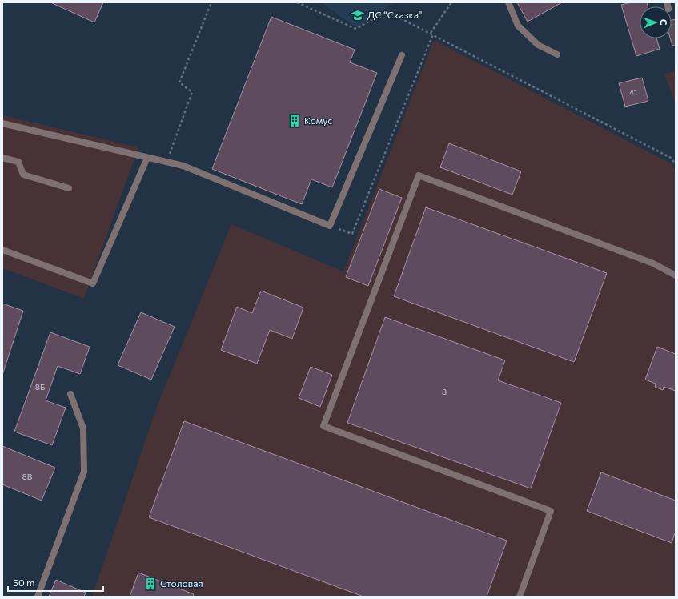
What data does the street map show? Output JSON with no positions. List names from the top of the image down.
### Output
{
  "places": {
    "school or university": ["ДС “Сказка\""],
    "building": ["Комус", "Столовая"]
  },
  "house_numbers": [
    "41",
    "8Б",
    "8",
    "8В"
  ],
  "scale_bar": "50 m",
  "north": "right"
}
